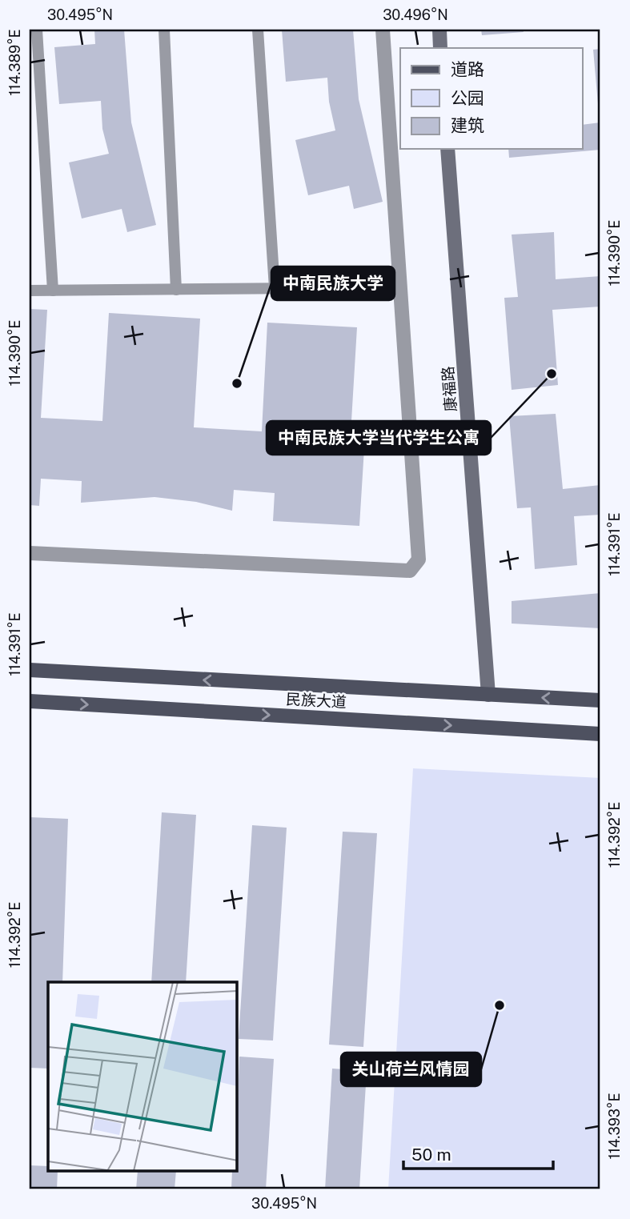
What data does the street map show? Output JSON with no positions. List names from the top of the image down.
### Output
{
  "streets": {
    "main road": ["民族大道"],
    "street": ["康福路"]
  },
  "crossings": [
    ["康福路", "民族大道"]
  ],
  "places": ["中南民族大学当代学生公寓", "中南民族大学", "关山荷兰风情园"],
  "legend": ["道路", "公园", "建筑"],
  "scale_bar": "50 m",
  "coordinates": [
    "30.495°N",
    "30.496°N",
    "114.389°E",
    "114.390°E",
    "114.391°E",
    "114.392°E",
    "114.393°E"
  ]
}
